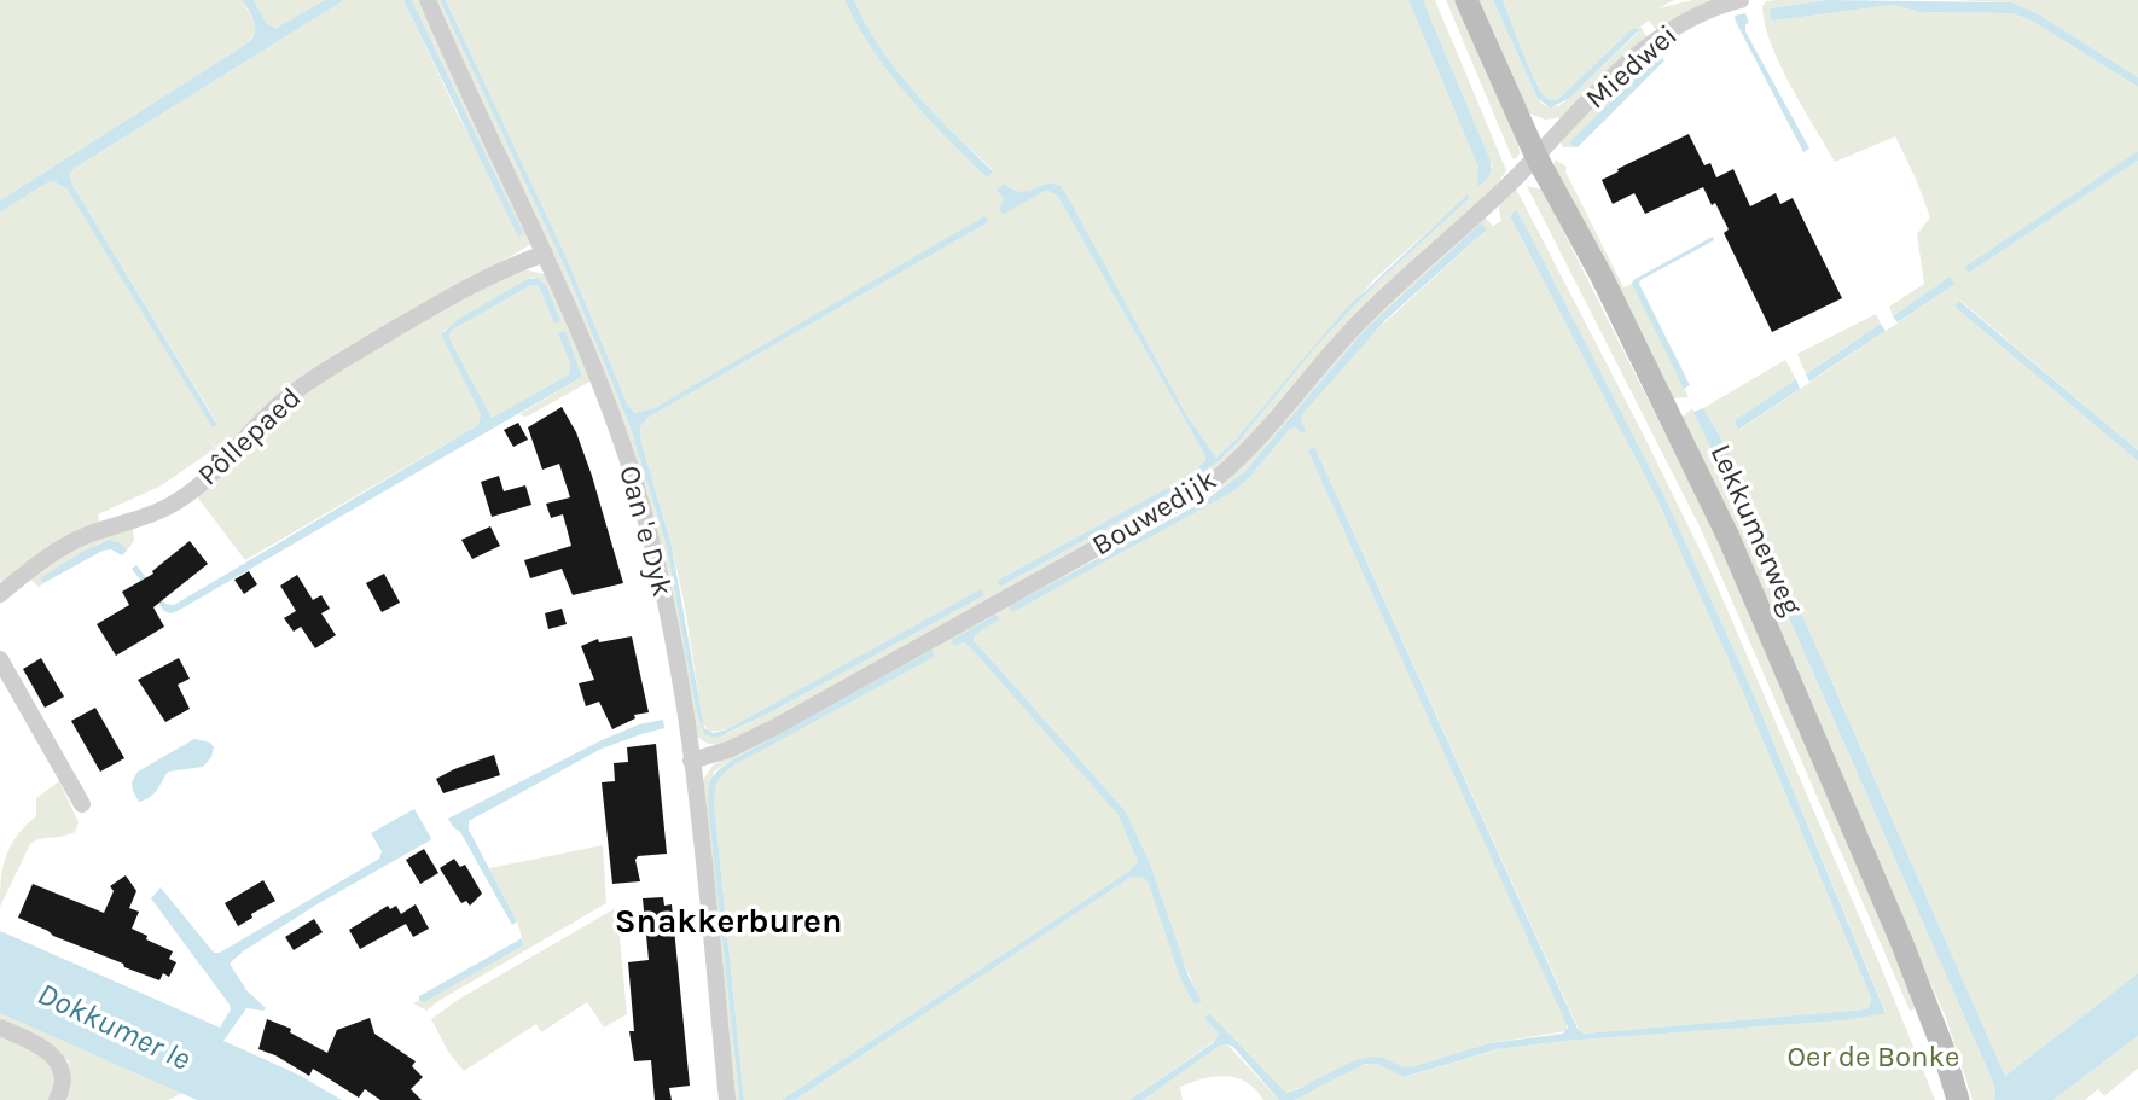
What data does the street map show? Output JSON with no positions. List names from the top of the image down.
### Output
{
  "streets": {
    "main road": ["Lekkumerweg"],
    "street": [
      "Miedwei",
      "Pôllepaed",
      "Bouwedijk",
      "Oan 'e Dyk"
    ]
  },
  "crossings": [
    ["Miedwei", "Bouwedijk"],
    ["Miedwei", "Lekkumerweg"],
    ["Pôllepaed", "Oan 'e Dyk"],
    ["Bouwedijk", "Lekkumerweg"],
    ["Bouwedijk", "Oan 'e Dyk"]
  ],
  "districts": ["Snakkerburen"],
  "water": ["Dokkumer Ie"],
  "parks": ["Oer de Bonke"]
}
